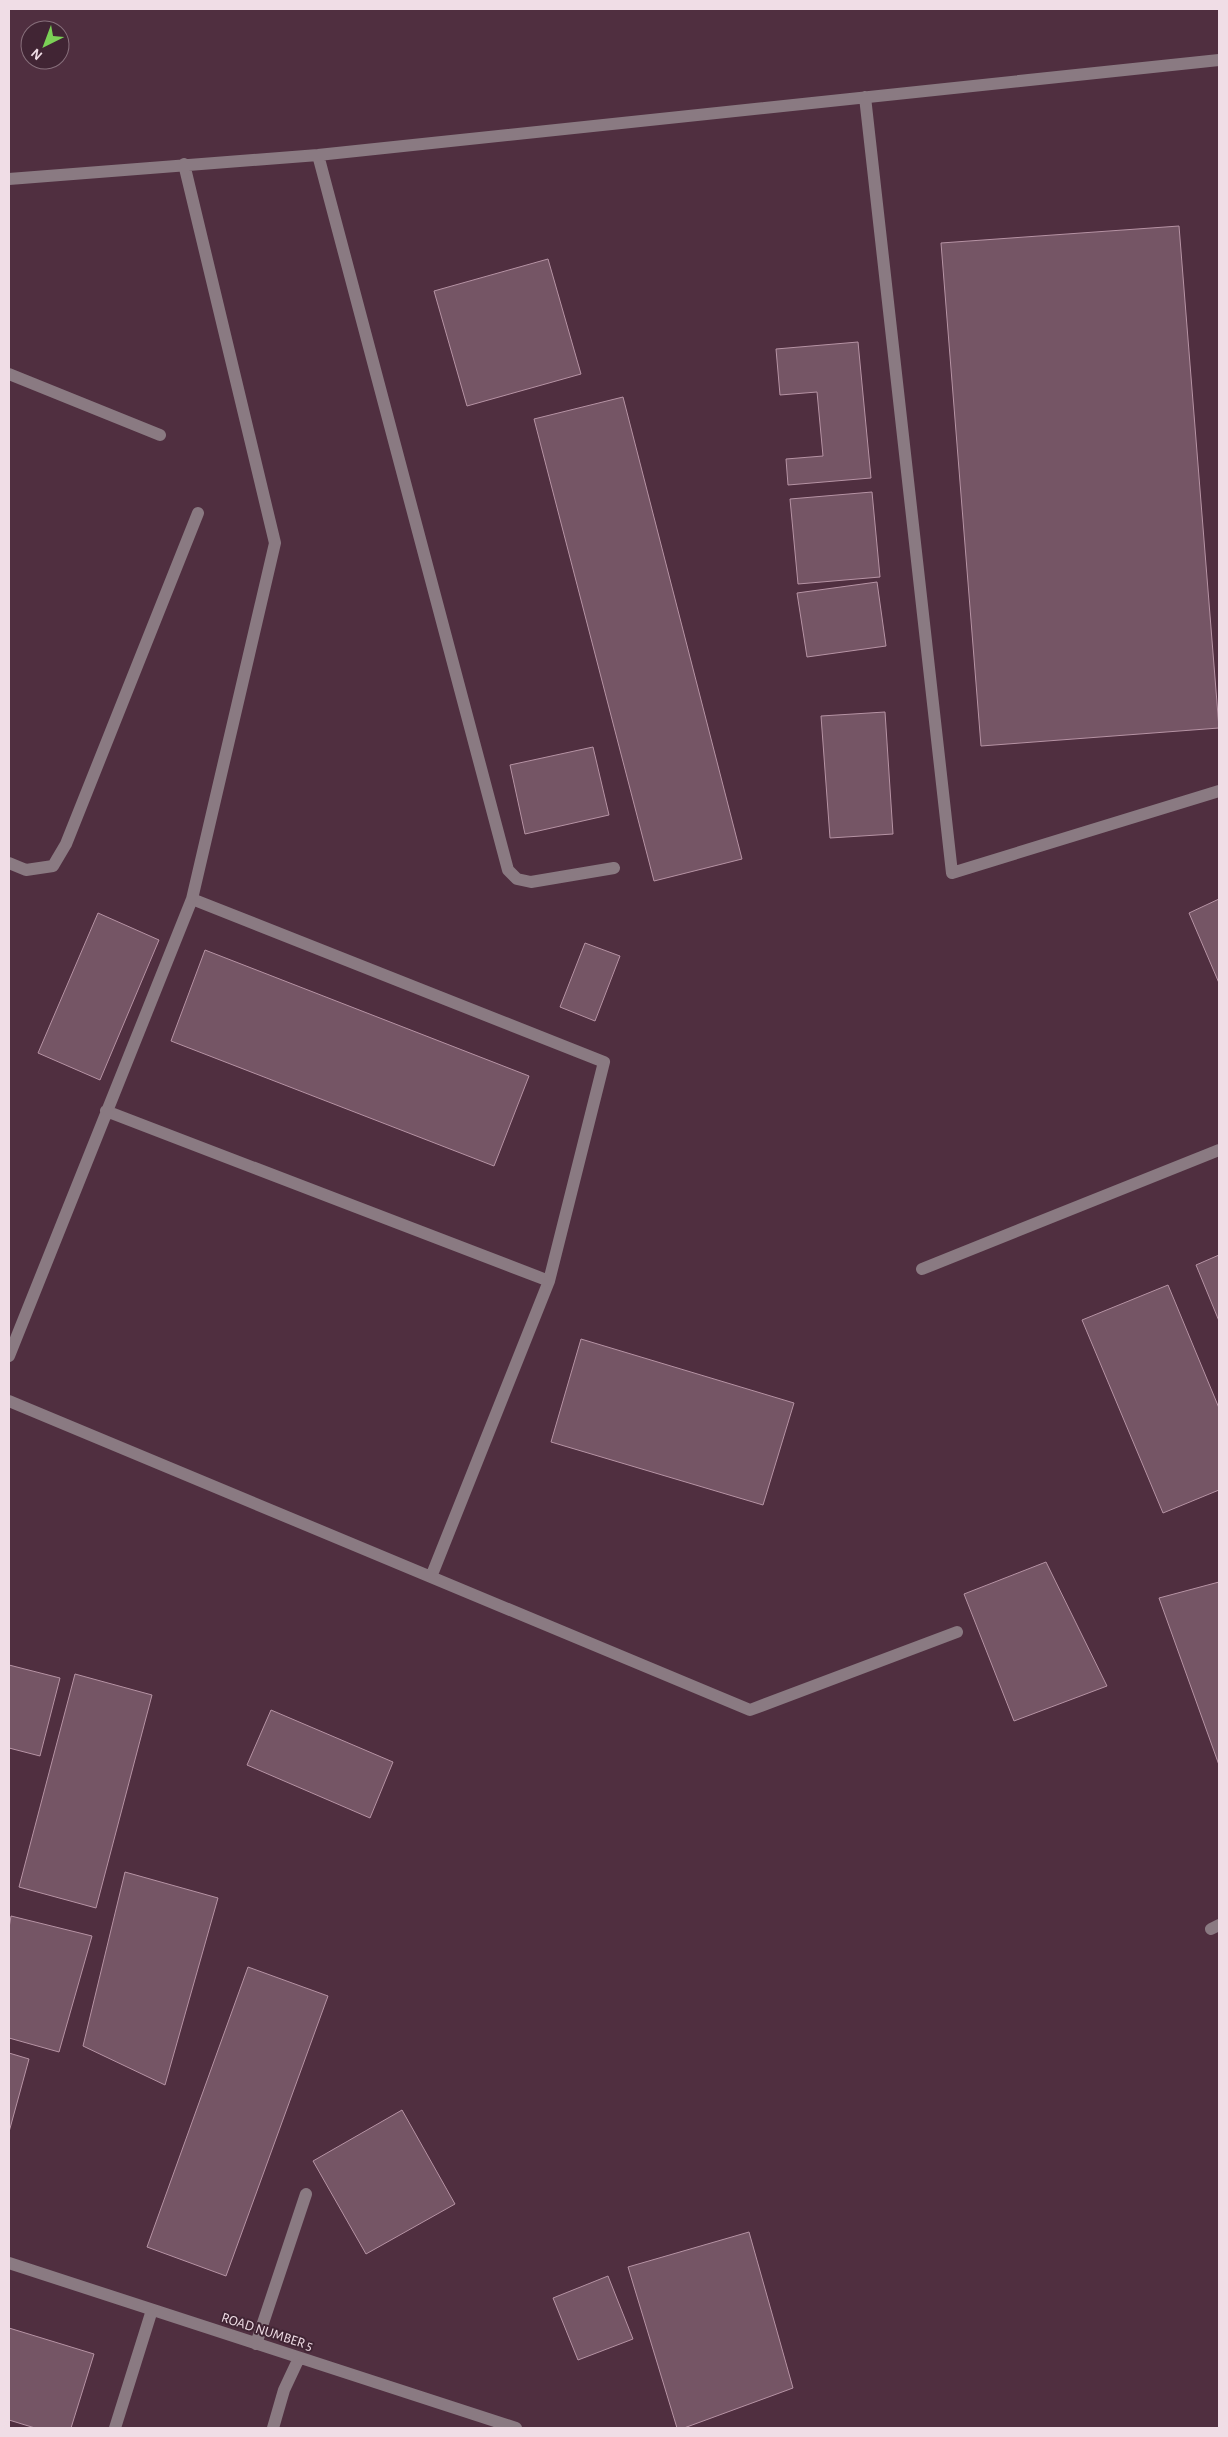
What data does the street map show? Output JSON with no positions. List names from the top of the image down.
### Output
{
  "streets": {
    "street": ["ROAD NUMBER 5"]
  },
  "north": "bottom left"
}
